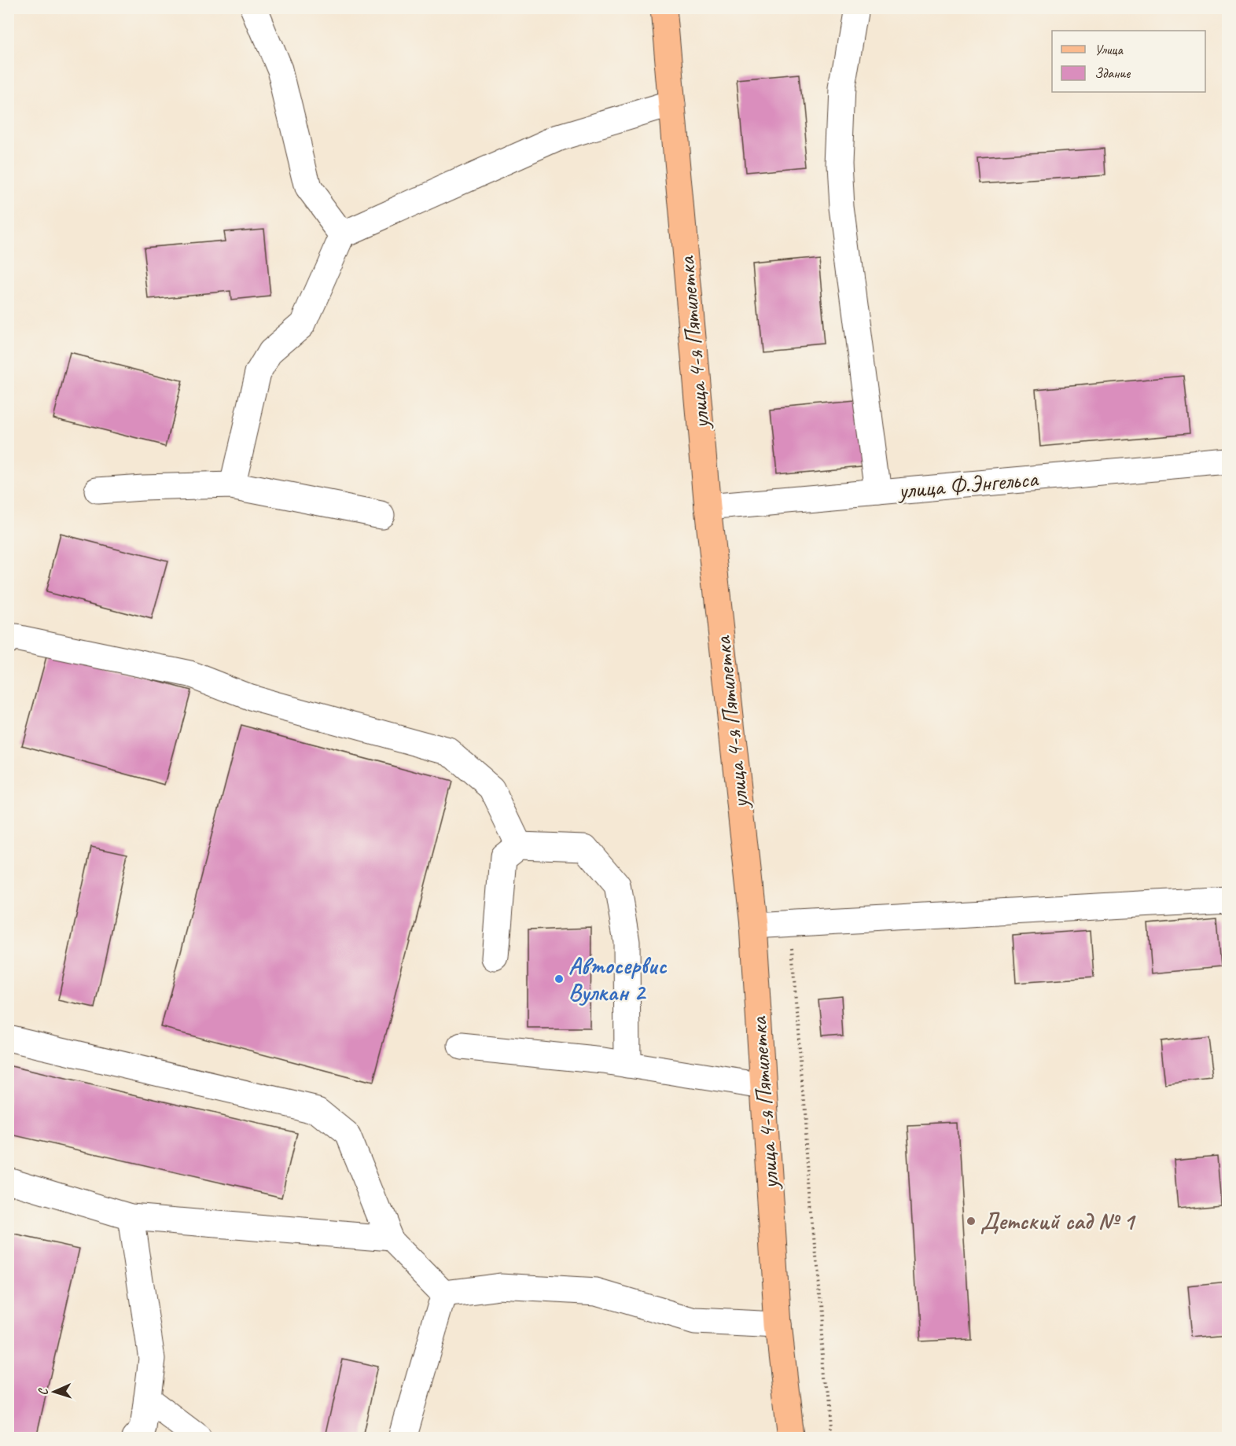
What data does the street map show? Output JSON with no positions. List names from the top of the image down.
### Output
{
  "streets": {
    "main road": ["улица 4-я Пятилетка"],
    "street": ["улица Ф.Энгельса"]
  },
  "crossings": [
    ["улица 4-я Пятилетка", "улица Ф.Энгельса"]
  ],
  "places": ["Автосервис Вулкан 2", "Детский сад № 1"],
  "legend": ["Улица", "Здание"],
  "north": "left"
}
